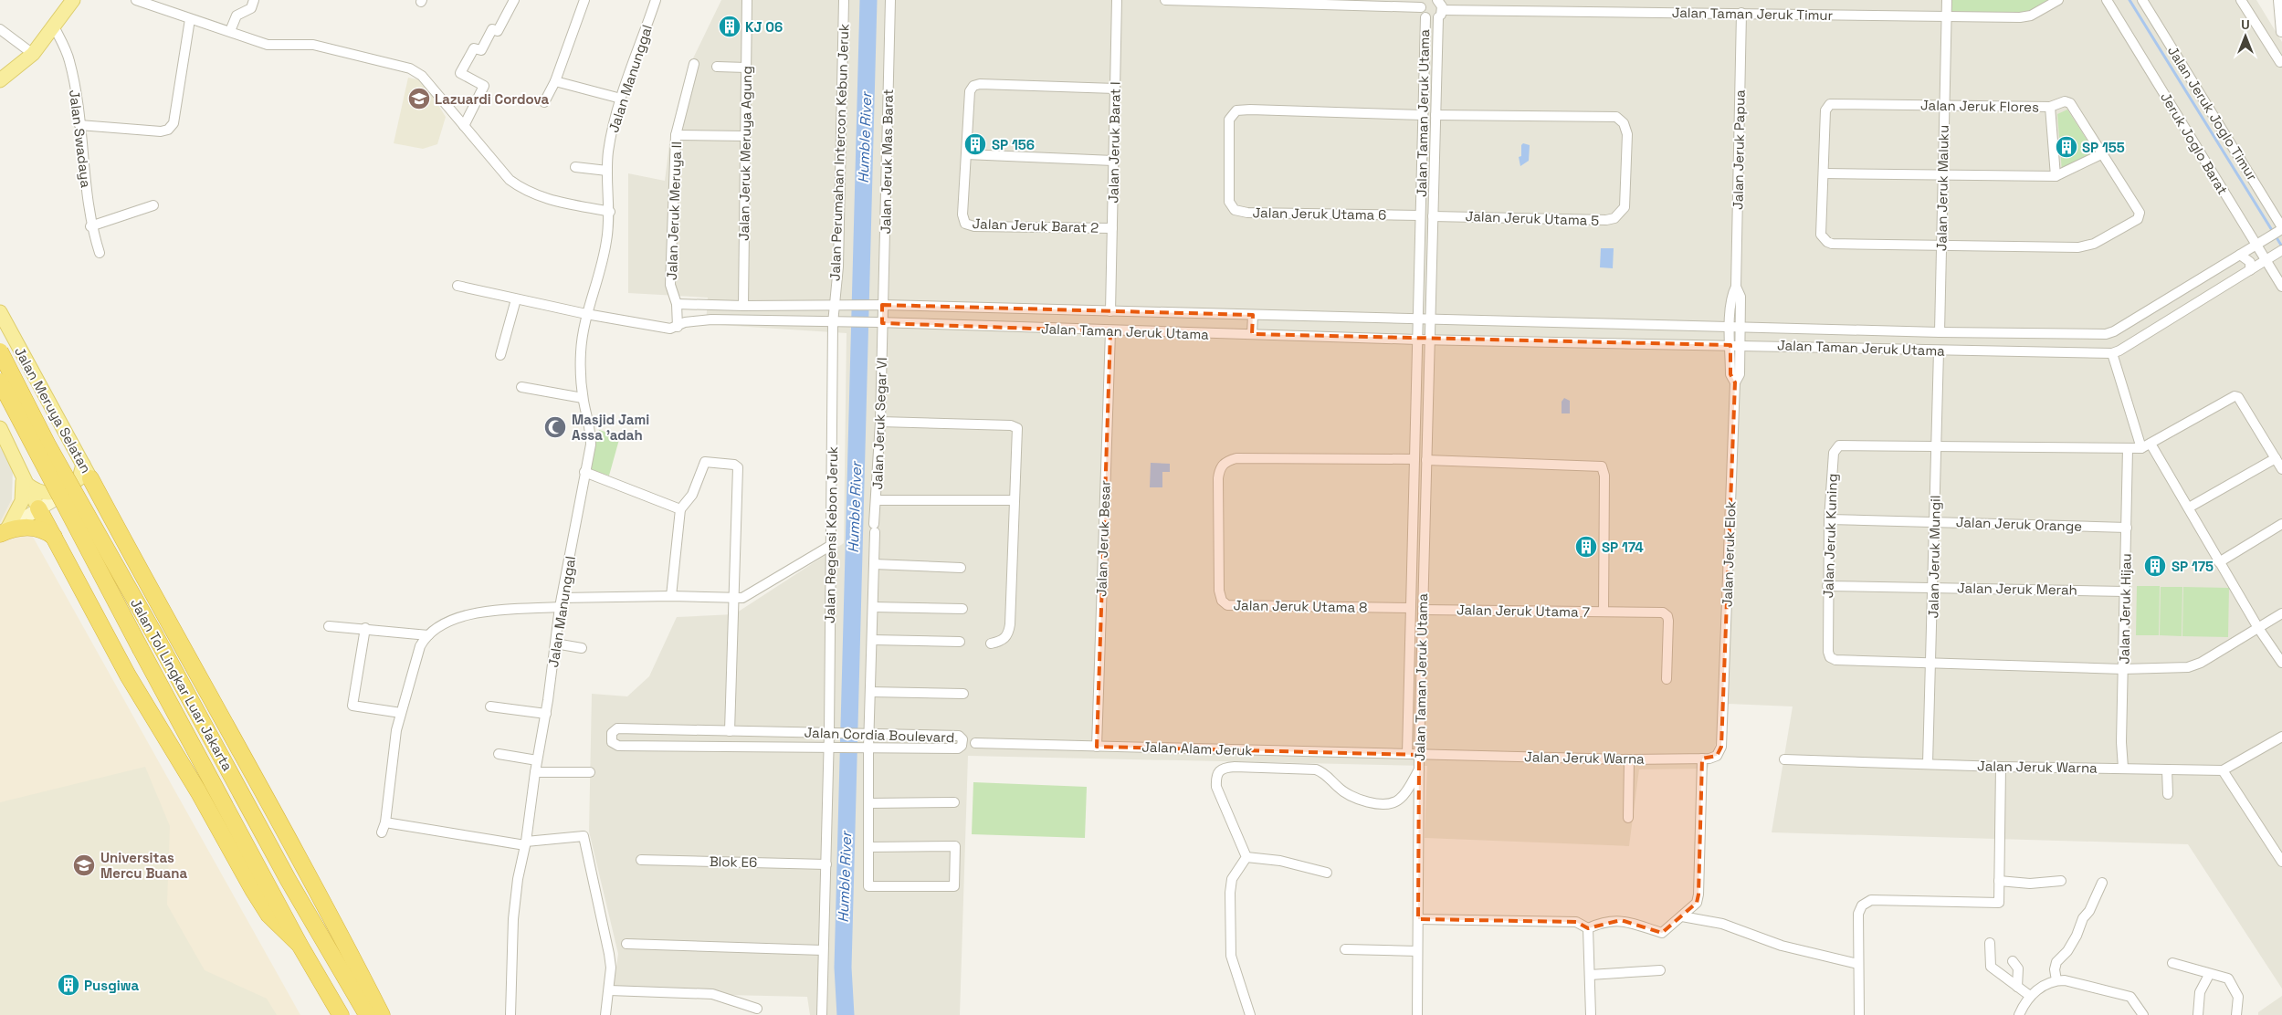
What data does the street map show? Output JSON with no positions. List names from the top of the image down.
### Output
{
  "streets": {
    "highway": ["Jalan Tol Lingkar Luar Jakarta"],
    "main road": ["Jalan Meruya Selatan"],
    "street": [
      "Jalan Taman Jeruk Timur",
      "Jalan Manunggal",
      "Jalan Jeruk Flores",
      "Jalan Taman Jeruk Utama",
      "Jalan Jeruk Joglo Timur",
      "Jalan Swadaya",
      "Jalan Jeruk Barat I",
      "Jeruk Joglo Barat",
      "Jalan Jeruk Papua",
      "Jalan Perumahan Intercon Kebun Jeruk",
      "Jalan Jeruk Meruya Agung",
      "Jalan Jeruk Mas Barat",
      "Jalan Jeruk Maluku",
      "Jalan Jeruk Meruya II",
      "Jalan Jeruk Utama 6",
      "Jalan Jeruk Utama 5",
      "Jalan Jeruk Barat 2",
      "Jalan Jeruk Segar VI",
      "Jalan Jeruk Orange",
      "Jalan Regensi Kebon Jeruk",
      "Jalan Jeruk Kuning",
      "Jalan Jeruk Besar",
      "Jalan Jeruk Elok",
      "Jalan Jeruk Mungil",
      "Jalan Jeruk Merah",
      "Jalan Jeruk Utama 8",
      "Jalan Jeruk Hijau",
      "Jalan Jeruk Utama 7",
      "Jalan Cordia Boulevard",
      "Jalan Alam Jeruk",
      "Jalan Jeruk Warna",
      "Blok E6"
    ]
  },
  "crossings": [
    ["Jalan Taman Jeruk Timur", "Jalan Taman Jeruk Utama"],
    ["Jalan Taman Jeruk Timur", "Jalan Jeruk Papua"],
    ["Jalan Taman Jeruk Timur", "Jalan Jeruk Maluku"],
    ["Jalan Manunggal", "Jalan Taman Jeruk Utama"],
    ["Jalan Jeruk Flores", "Jalan Jeruk Maluku"],
    ["Jalan Taman Jeruk Utama", "Jalan Jeruk Joglo Timur"],
    ["Jalan Taman Jeruk Utama", "Jalan Jeruk Barat I"],
    ["Jalan Taman Jeruk Utama", "Jeruk Joglo Barat"],
    ["Jalan Taman Jeruk Utama", "Jalan Jeruk Papua"],
    ["Jalan Taman Jeruk Utama", "Jalan Perumahan Intercon Kebun Jeruk"],
    ["Jalan Taman Jeruk Utama", "Jalan Jeruk Meruya Agung"],
    ["Jalan Taman Jeruk Utama", "Jalan Jeruk Mas Barat"],
    ["Jalan Taman Jeruk Utama", "Jalan Jeruk Maluku"],
    ["Jalan Taman Jeruk Utama", "Jalan Jeruk Meruya II"],
    ["Jalan Taman Jeruk Utama", "Jalan Jeruk Utama 6"],
    ["Jalan Taman Jeruk Utama", "Jalan Jeruk Utama 5"],
    ["Jalan Taman Jeruk Utama", "Jalan Jeruk Segar VI"],
    ["Jalan Taman Jeruk Utama", "Jalan Regensi Kebon Jeruk"],
    ["Jalan Taman Jeruk Utama", "Jalan Jeruk Besar"],
    ["Jalan Taman Jeruk Utama", "Jalan Jeruk Elok"],
    ["Jalan Taman Jeruk Utama", "Jalan Jeruk Mungil"],
    ["Jalan Taman Jeruk Utama", "Jalan Jeruk Utama 8"],
    ["Jalan Taman Jeruk Utama", "Jalan Jeruk Utama 7"],
    ["Jalan Taman Jeruk Utama", "Jalan Alam Jeruk"],
    ["Jalan Taman Jeruk Utama", "Jalan Jeruk Warna"],
    ["Jalan Jeruk Barat I", "Jalan Jeruk Barat 2"],
    ["Jalan Jeruk Papua", "Jalan Jeruk Elok"],
    ["Jalan Perumahan Intercon Kebun Jeruk", "Jalan Regensi Kebon Jeruk"],
    ["Jalan Jeruk Meruya Agung", "Jalan Jeruk Meruya II"],
    ["Jalan Jeruk Mas Barat", "Jalan Jeruk Segar VI"],
    ["Jalan Jeruk Segar VI", "Jalan Cordia Boulevard"],
    ["Jalan Jeruk Orange", "Jalan Jeruk Kuning"],
    ["Jalan Jeruk Orange", "Jalan Jeruk Mungil"],
    ["Jalan Jeruk Orange", "Jalan Jeruk Hijau"],
    ["Jalan Regensi Kebon Jeruk", "Jalan Cordia Boulevard"],
    ["Jalan Regensi Kebon Jeruk", "Blok E6"],
    ["Jalan Jeruk Kuning", "Jalan Jeruk Mungil"],
    ["Jalan Jeruk Kuning", "Jalan Jeruk Merah"],
    ["Jalan Jeruk Kuning", "Jalan Jeruk Hijau"],
    ["Jalan Jeruk Besar", "Jalan Alam Jeruk"],
    ["Jalan Jeruk Elok", "Jalan Jeruk Warna"],
    ["Jalan Jeruk Mungil", "Jalan Jeruk Merah"],
    ["Jalan Jeruk Mungil", "Jalan Jeruk Warna"],
    ["Jalan Jeruk Merah", "Jalan Jeruk Hijau"],
    ["Jalan Jeruk Hijau", "Jalan Jeruk Warna"],
    ["Jalan Alam Jeruk", "Jalan Jeruk Warna"]
  ],
  "water": ["Humble River"],
  "places": {
    "building": [
      "KJ 06",
      "SP 156",
      "SP 155",
      "SP 174",
      "SP 175",
      "Pusgiwa"
    ],
    "school or university": ["Lazuardi Cordova", "Universitas Mercu Buana"],
    "mosque": ["Masjid Jami Assa 'adah"]
  },
  "north": "top"
}
